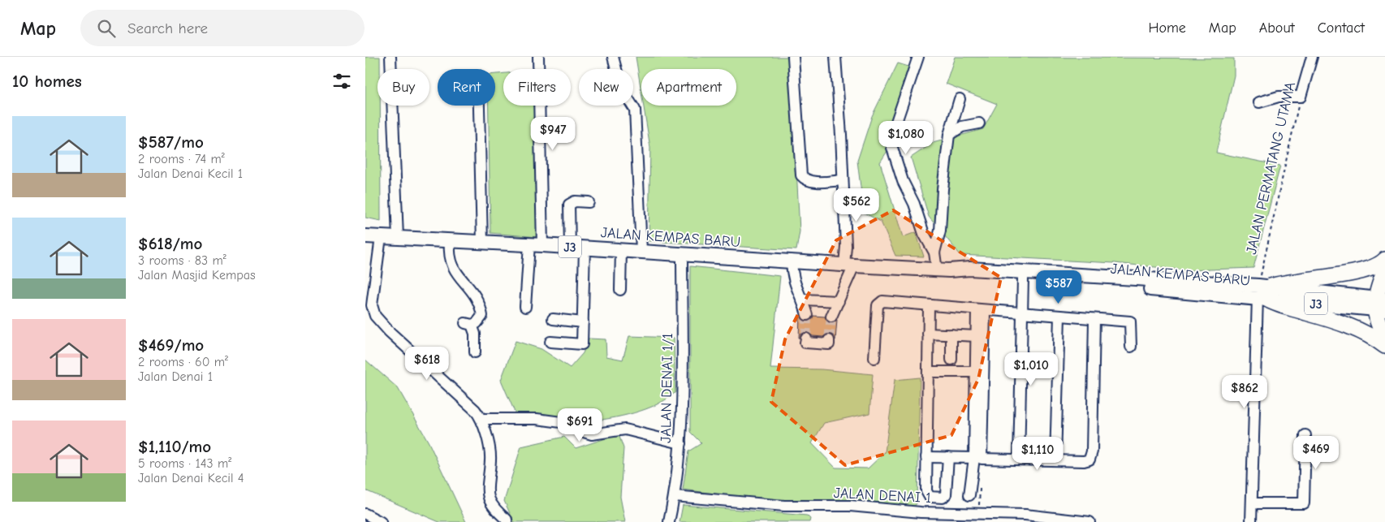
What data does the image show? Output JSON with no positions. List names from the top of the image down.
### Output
{
  "streets": {
    "main road": ["JALAN KEMPAS BARU", "J3"],
    "street": ["JALAN PERMATANG UTAMA", "JALAN DENAI 1/1", "JALAN DENAI 1"]
  },
  "crossings": [
    ["JALAN PERMATANG UTAMA", "JALAN KEMPAS BARU"],
    ["JALAN KEMPAS BARU", "JALAN DENAI 1/1"],
    ["JALAN DENAI 1/1", "JALAN DENAI 1"]
  ],
  "page": {
    "header": "Map",
    "search": "Search here",
    "nav": [
      "Home",
      "Map",
      "About",
      "Contact"
    ],
    "heading": "10 homes",
    "chip": [
      "Buy",
      "Rent",
      "Filters",
      "New",
      "Apartment"
    ],
    "list": [
      {
        "name": "$587/mo",
        "note": "2 rooms · 74 m² · Jalan Denai Kecil 1"
      },
      {
        "name": "$618/mo",
        "note": "3 rooms · 83 m² · Jalan Masjid Kempas"
      },
      {
        "name": "$469/mo",
        "note": "2 rooms · 60 m² · Jalan Denai 1"
      },
      {
        "name": "$1,110/mo",
        "note": "5 rooms · 143 m² · Jalan Denai Kecil 4"
      }
    ],
    "price": [
      "$947",
      "$1,080",
      "$562",
      "$587",
      "$618",
      "$1,010",
      "$862",
      "$691",
      "$469",
      "$1,110"
    ]
  }
}
